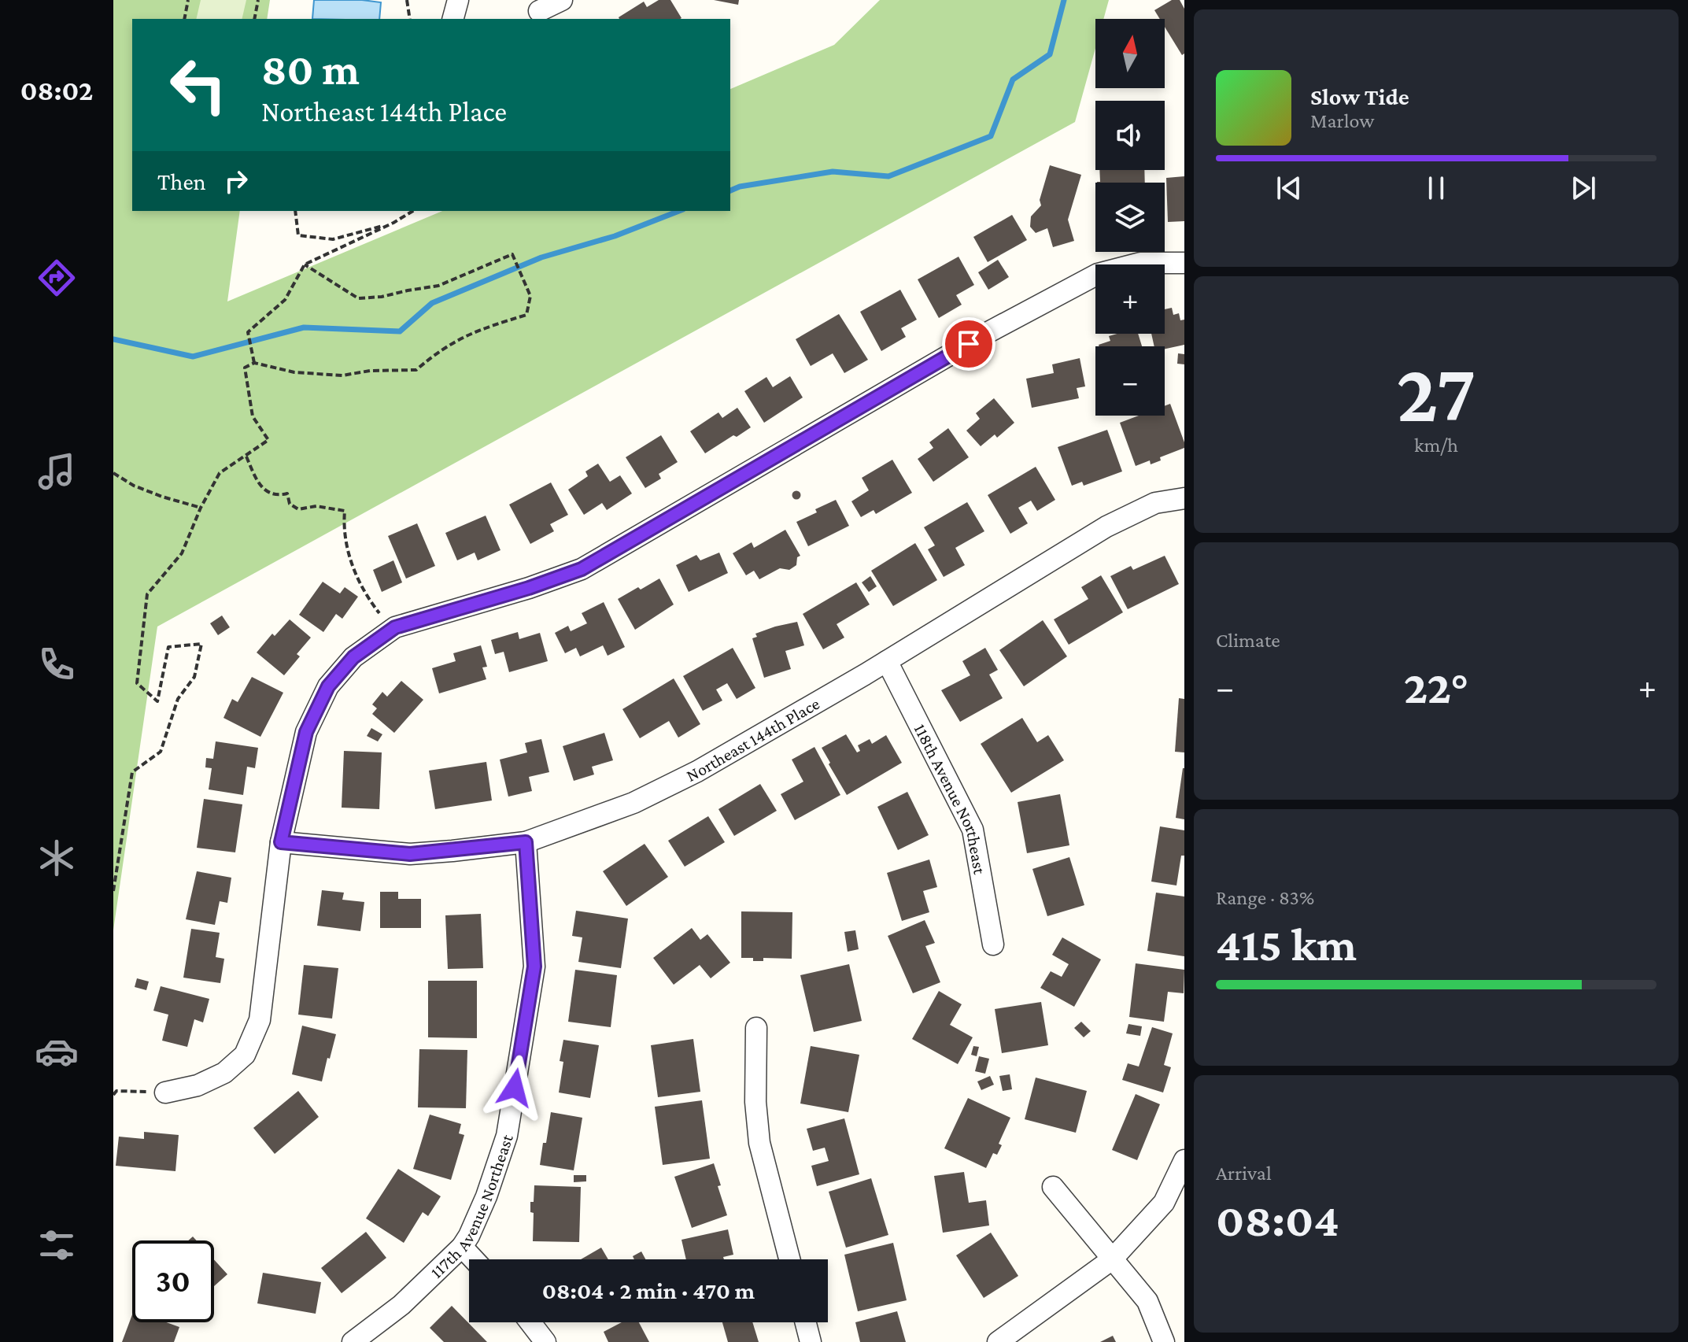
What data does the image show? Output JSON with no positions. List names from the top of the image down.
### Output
{
  "streets": {
    "street": ["Northeast 144th Place", "118th Avenue Northeast", "117th Avenue Northeast"]
  },
  "crossings": [
    ["Northeast 144th Place", "118th Avenue Northeast"],
    ["Northeast 144th Place", "117th Avenue Northeast"]
  ],
  "north": "top",
  "page": {
    "tabs": "08:02",
    "map_buttons": ["+", "−"],
    "turn": ["80 m", "Northeast 144th Place"],
    "song": ["Slow Tide", "Marlow"],
    "then": "Then",
    "tile": [
      ["27", "km/h"],
      "Climate",
      ["Range · 83%", "415 km"],
      ["Arrival", "08:04"]
    ],
    "heat": ["−", "22°", "+"],
    "limit": "30",
    "trip": "08:04 · 2 min · 470 m"
  }
}
